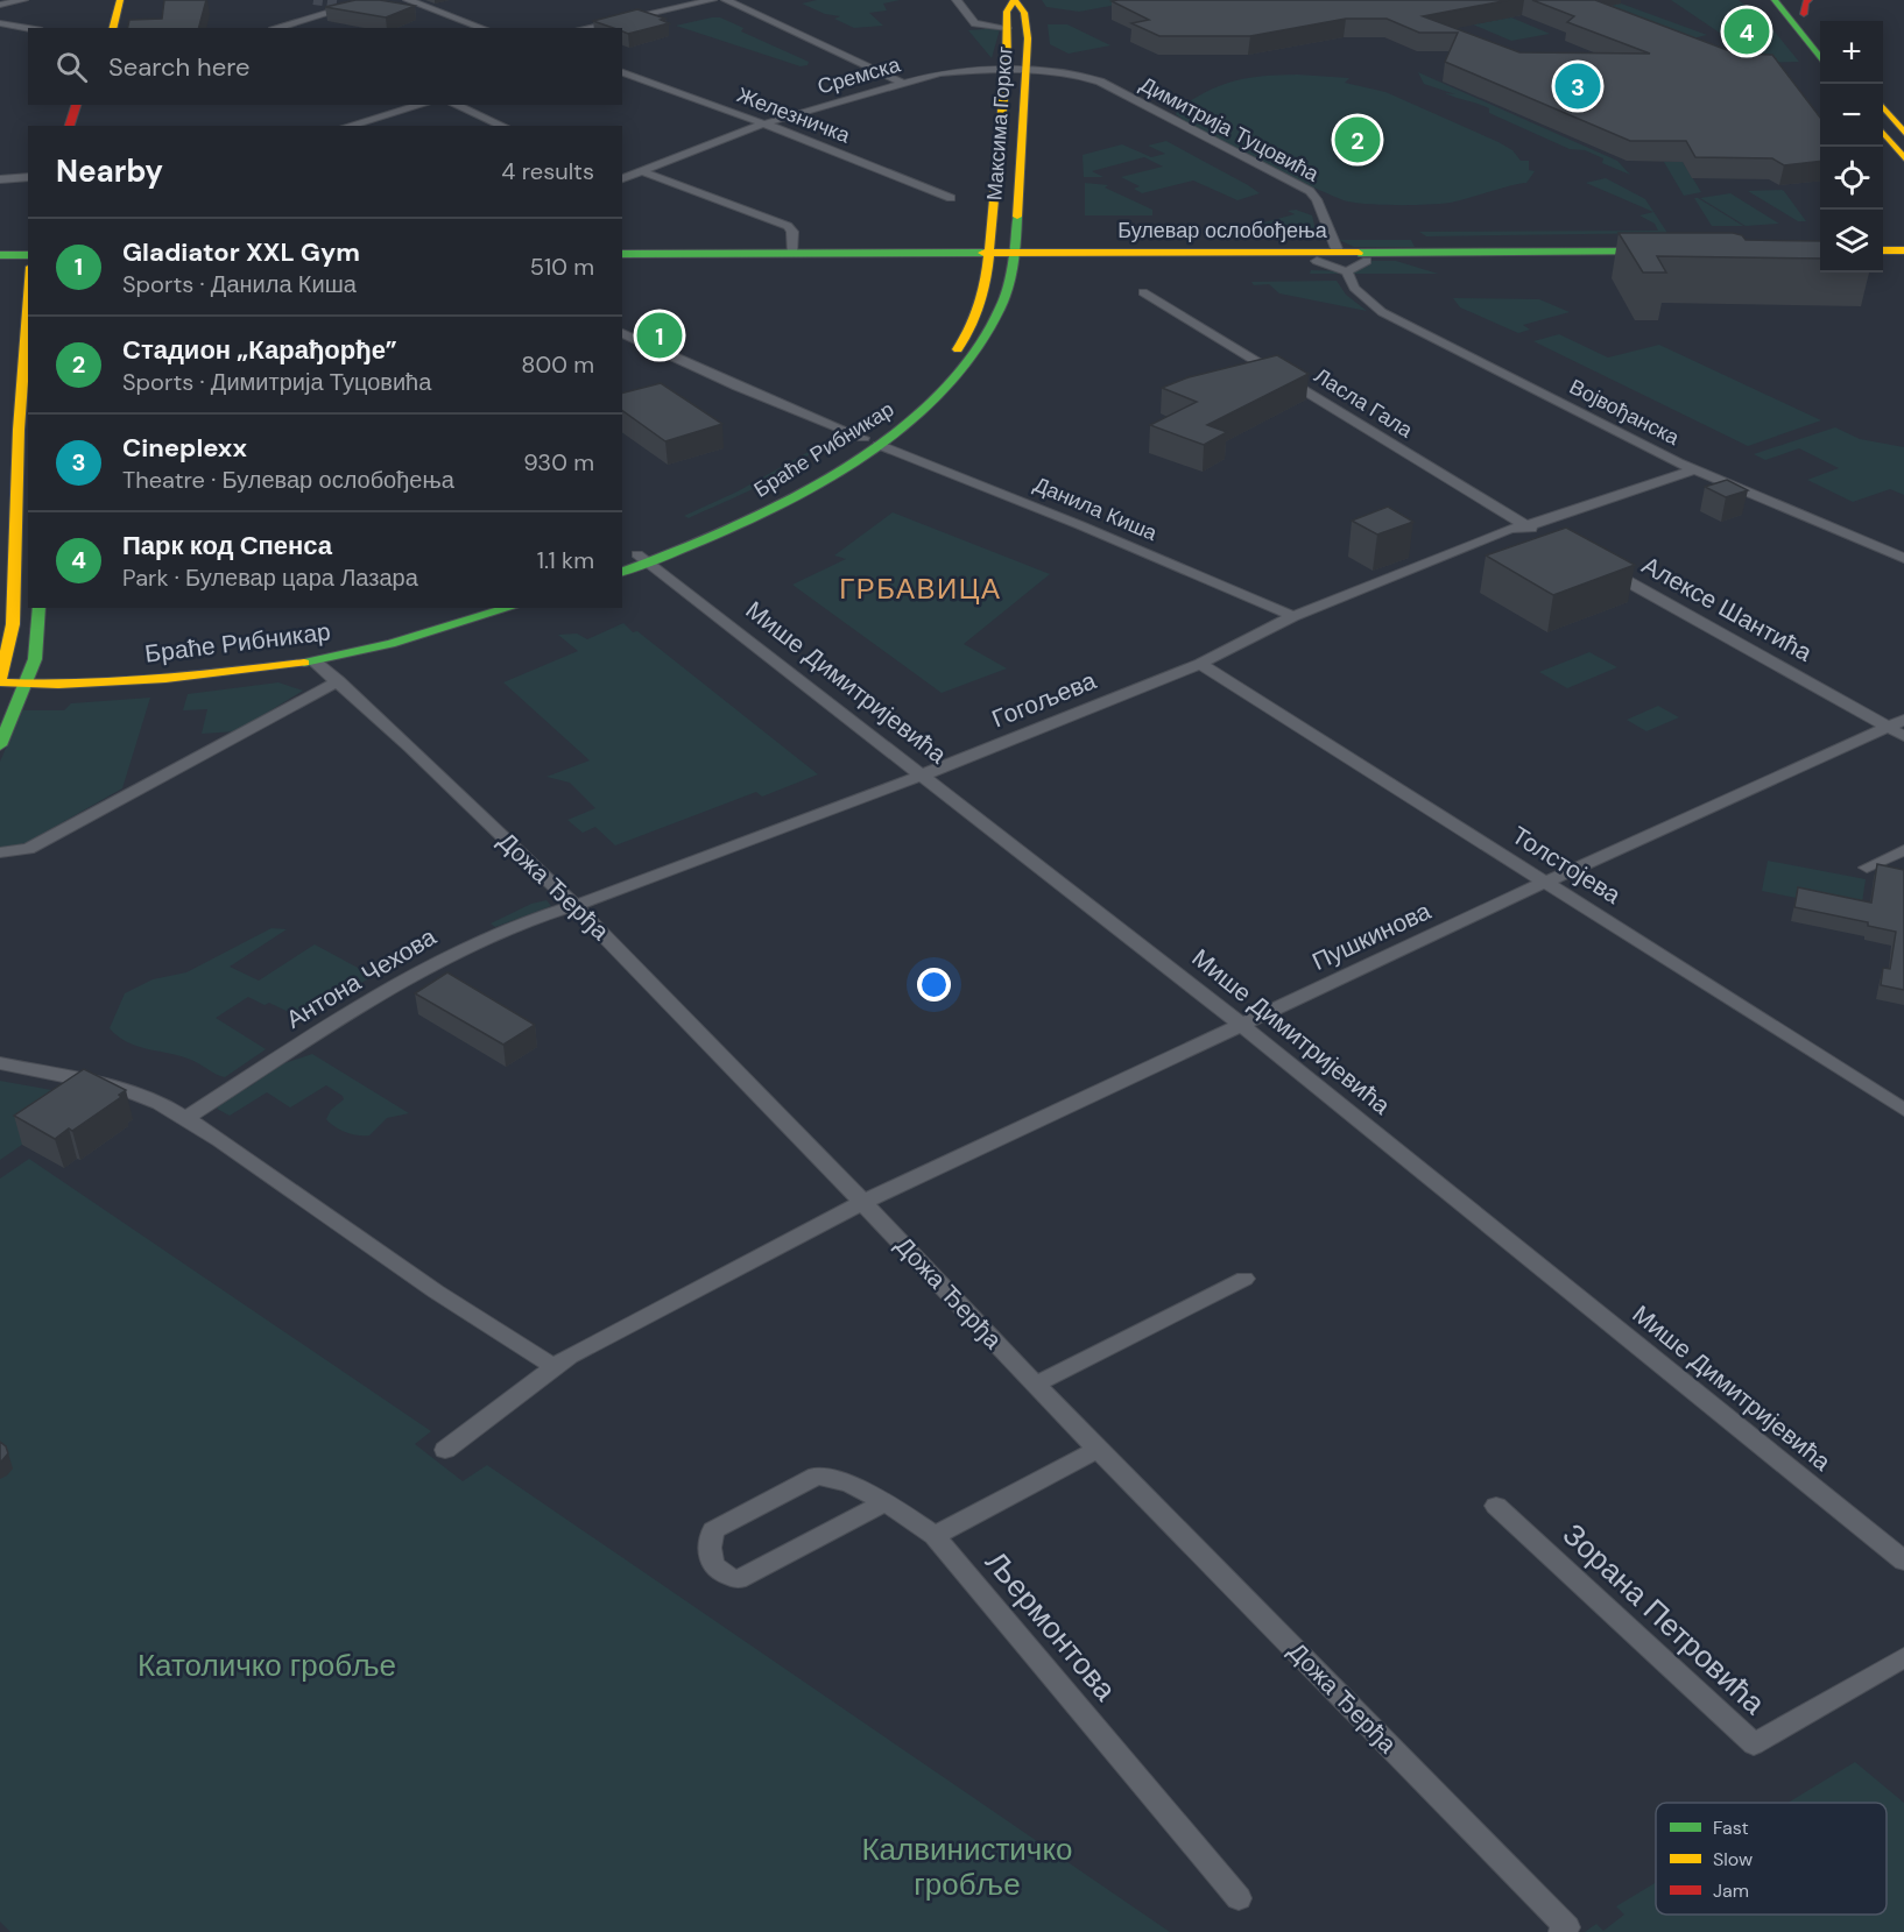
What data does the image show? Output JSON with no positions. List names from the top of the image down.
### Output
{
  "streets": {
    "main road": ["Максима Горког", "Булевар ослобођења", "Браће Рибникар"],
    "street": [
      "Сремска",
      "Железничка",
      "Димитрија Туцовића",
      "Ласла Гала",
      "Војвођанска",
      "Данила Киша",
      "Алексе Шантића",
      "Мише Димитријевића",
      "Гогољева",
      "Толстојева",
      "Дожа Ђерђа",
      "Пушкинова",
      "Антона Чехова",
      "Зорана Петровића",
      "Љермонтова"
    ]
  },
  "crossings": [
    ["Сремска", "Железничка"],
    ["Сремска", "Максима Горког"],
    ["Сремска", "Димитрија Туцовића"],
    ["Максима Горког", "Димитрија Туцовића"],
    ["Максима Горког", "Булевар ослобођења"],
    ["Максима Горког", "Браће Рибникар"],
    ["Димитрија Туцовића", "Булевар ослобођења"],
    ["Булевар ослобођења", "Браће Рибникар"],
    ["Ласла Гала", "Гогољева"],
    ["Војвођанска", "Гогољева"],
    ["Браће Рибникар", "Данила Киша"],
    ["Браће Рибникар", "Мише Димитријевића"],
    ["Браће Рибникар", "Дожа Ђерђа"],
    ["Данила Киша", "Гогољева"],
    ["Алексе Шантића", "Пушкинова"],
    ["Мише Димитријевића", "Гогољева"],
    ["Мише Димитријевића", "Пушкинова"],
    ["Гогољева", "Толстојева"],
    ["Гогољева", "Дожа Ђерђа"],
    ["Гогољева", "Антона Чехова"],
    ["Толстојева", "Пушкинова"],
    ["Дожа Ђерђа", "Пушкинова"],
    ["Дожа Ђерђа", "Антона Чехова"]
  ],
  "districts": ["ГРБАВИЦА"],
  "parks": ["Католичко гробље", "Калвинистичко гробље"],
  "legend": ["Fast", "Slow", "Jam"],
  "page": {
    "pins": [
      "4",
      "3",
      "2",
      "1"
    ],
    "map_buttons": ["+", "−"],
    "search": "Search here",
    "heading": ["Nearby", "4 results"],
    "list": [
      {
        "mark": "1",
        "name": "Gladiator XXL Gym",
        "note": "Sports · Данила Киша",
        "value": "510 m"
      },
      {
        "mark": "2",
        "name": "Стадион „Карађорђе”",
        "note": "Sports · Димитрија Туцовића",
        "value": "800 m"
      },
      {
        "mark": "3",
        "name": "Cineplexx",
        "note": "Theatre · Булевар ослобођења",
        "value": "930 m"
      },
      {
        "mark": "4",
        "name": "Парк код Спенса",
        "note": "Park · Булевар цара Лазара",
        "value": "1.1 km"
      }
    ]
  }
}
